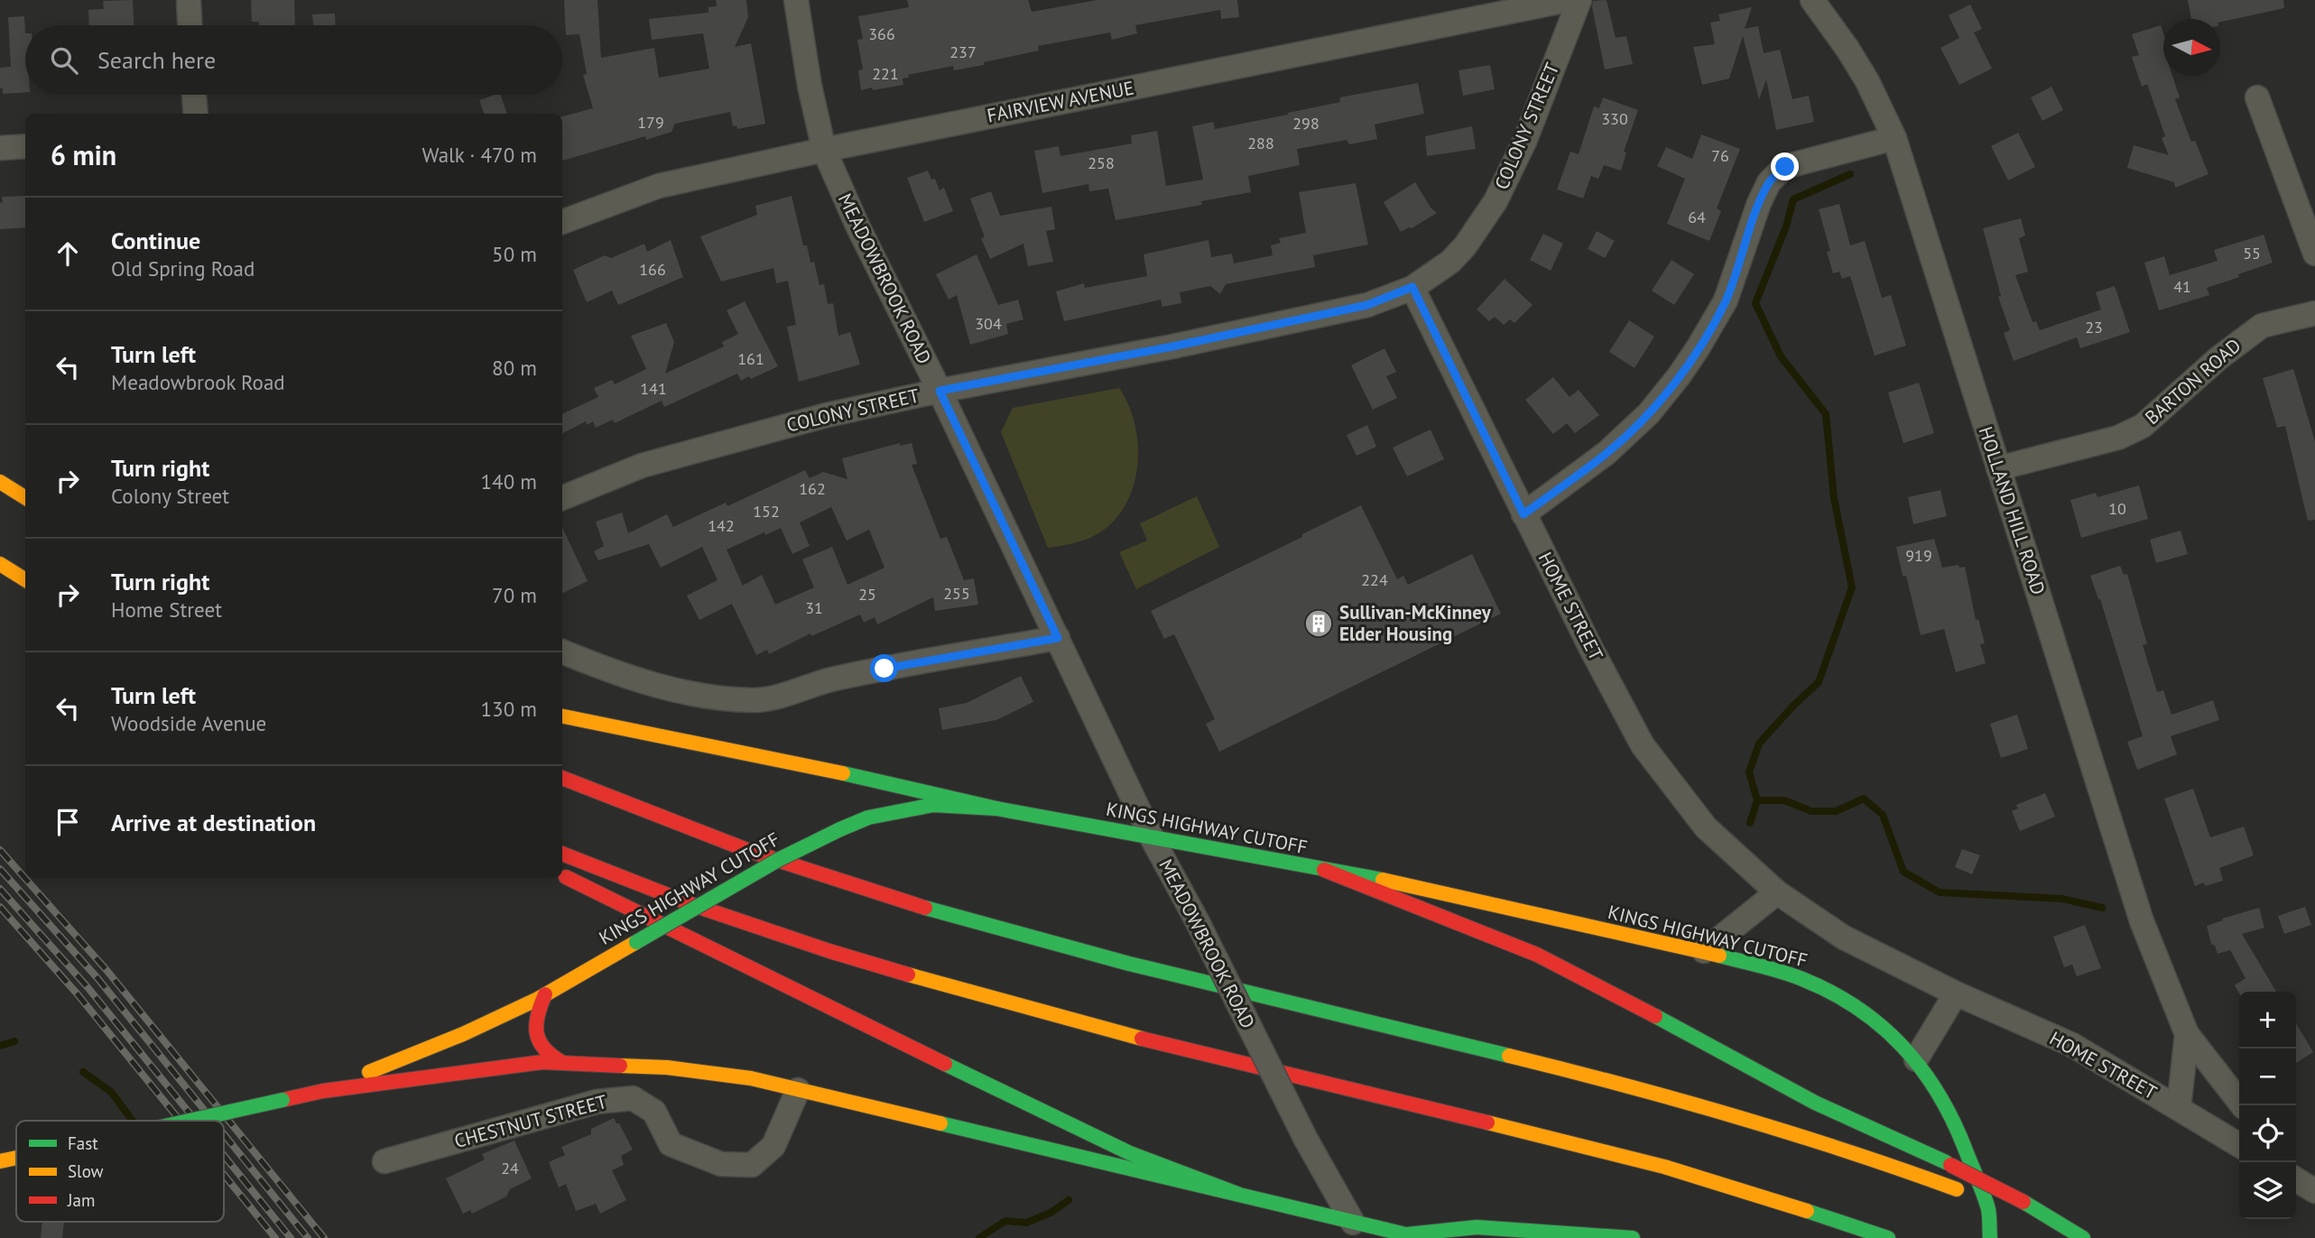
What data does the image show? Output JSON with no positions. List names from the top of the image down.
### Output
{
  "streets": {
    "main road": ["KINGS HIGHWAY CUTOFF"],
    "street": [
      "FAIRVIEW AVENUE",
      "COLONY STREET",
      "MEADOWBROOK ROAD",
      "BARTON ROAD",
      "HOLLAND HILL ROAD",
      "HOME STREET",
      "CHESTNUT STREET"
    ]
  },
  "crossings": [
    ["FAIRVIEW AVENUE", "MEADOWBROOK ROAD"],
    ["COLONY STREET", "MEADOWBROOK ROAD"],
    ["COLONY STREET", "HOME STREET"],
    ["MEADOWBROOK ROAD", "KINGS HIGHWAY CUTOFF"],
    ["BARTON ROAD", "HOLLAND HILL ROAD"],
    ["HOLLAND HILL ROAD", "HOME STREET"],
    ["KINGS HIGHWAY CUTOFF", "CHESTNUT STREET"]
  ],
  "places": {
    "building": ["Sullivan-McKinney Elder Housing"]
  },
  "house_numbers": [
    "366",
    "237",
    "221",
    "330",
    "179",
    "298",
    "288",
    "76",
    "258",
    "64",
    "55",
    "166",
    "41",
    "304",
    "23",
    "161",
    "141",
    "162",
    "10",
    "152",
    "142",
    "919",
    "224",
    "255",
    "25",
    "31",
    "24"
  ],
  "legend": ["Fast", "Slow", "Jam"],
  "north": "right",
  "page": {
    "search": "Search here",
    "heading": ["6 min", "Walk · 470 m"],
    "list": [
      ["Continue", "Old Spring Road", "50 m"],
      ["Turn left", "Meadowbrook Road", "80 m"],
      ["Turn right", "Colony Street", "140 m"],
      ["Turn right", "Home Street", "70 m"],
      ["Turn left", "Woodside Avenue", "130 m"],
      "Arrive at destination"
    ],
    "map_buttons": ["+", "−"]
  }
}
